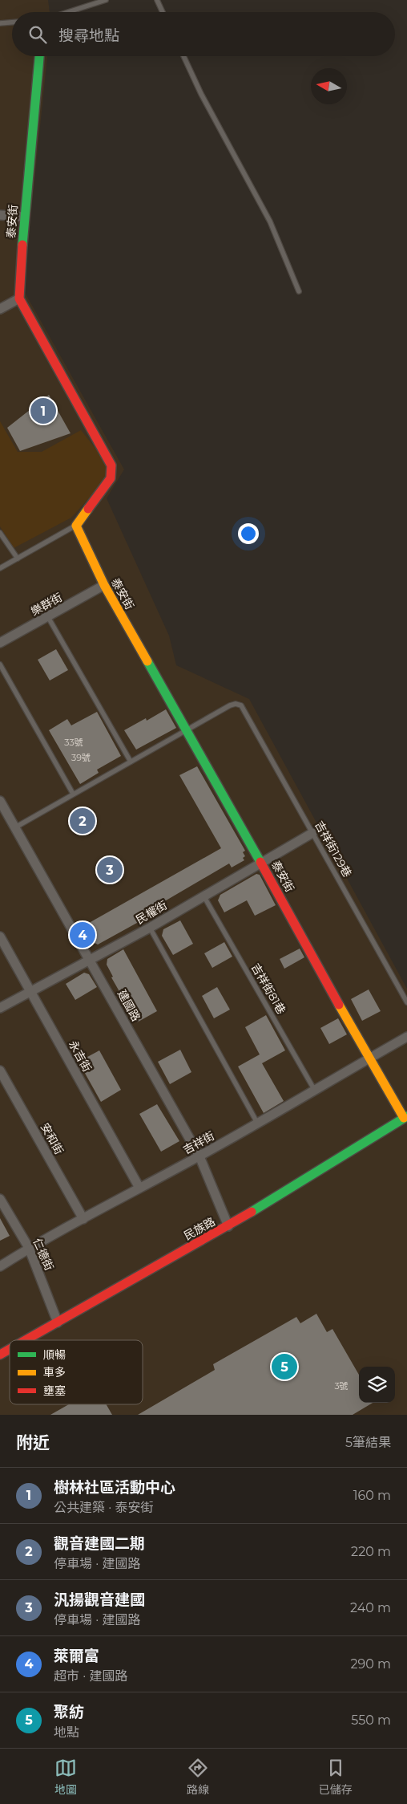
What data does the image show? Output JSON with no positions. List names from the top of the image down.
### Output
{
  "streets": {
    "street": [
      "泰安街",
      "樂群街",
      "民權街",
      "建國路",
      "永吉街",
      "安和街",
      "吉祥街",
      "民族路",
      "仁德街"
    ],
    "lane": ["吉祥街129巷", "吉祥街81巷"]
  },
  "crossings": [
    ["泰安街", "樂群街"],
    ["泰安街", "吉祥街129巷"],
    ["泰安街", "民權街"],
    ["泰安街", "吉祥街"],
    ["泰安街", "民族路"],
    ["吉祥街129巷", "民權街"],
    ["民權街", "吉祥街81巷"],
    ["民權街", "建國路"],
    ["民權街", "永吉街"],
    ["吉祥街81巷", "吉祥街"],
    ["建國路", "吉祥街"],
    ["建國路", "民族路"],
    ["永吉街", "吉祥街"],
    ["安和街", "吉祥街"],
    ["吉祥街", "仁德街"],
    ["民族路", "仁德街"]
  ],
  "house_numbers": ["33號", "39號", "3號"],
  "legend": ["順暢", "車多", "壅塞"],
  "north": "left",
  "page": {
    "search": "搜尋地點",
    "pins": [
      "1",
      "2",
      "3",
      "4",
      "5"
    ],
    "heading": ["附近", "5筆結果"],
    "list": [
      {
        "mark": "1",
        "name": "樹林社區活動中心",
        "note": "公共建築 · 泰安街",
        "value": "160 m"
      },
      {
        "mark": "2",
        "name": "觀音建國二期",
        "note": "停車場 · 建國路",
        "value": "220 m"
      },
      {
        "mark": "3",
        "name": "汎揚觀音建國",
        "note": "停車場 · 建國路",
        "value": "240 m"
      },
      {
        "mark": "4",
        "name": "萊爾富",
        "note": "超市 · 建國路",
        "value": "290 m"
      },
      {
        "mark": "5",
        "name": "聚紡",
        "note": "地點",
        "value": "550 m"
      }
    ],
    "nav": ["地圖", "路線", "已儲存"]
  }
}
